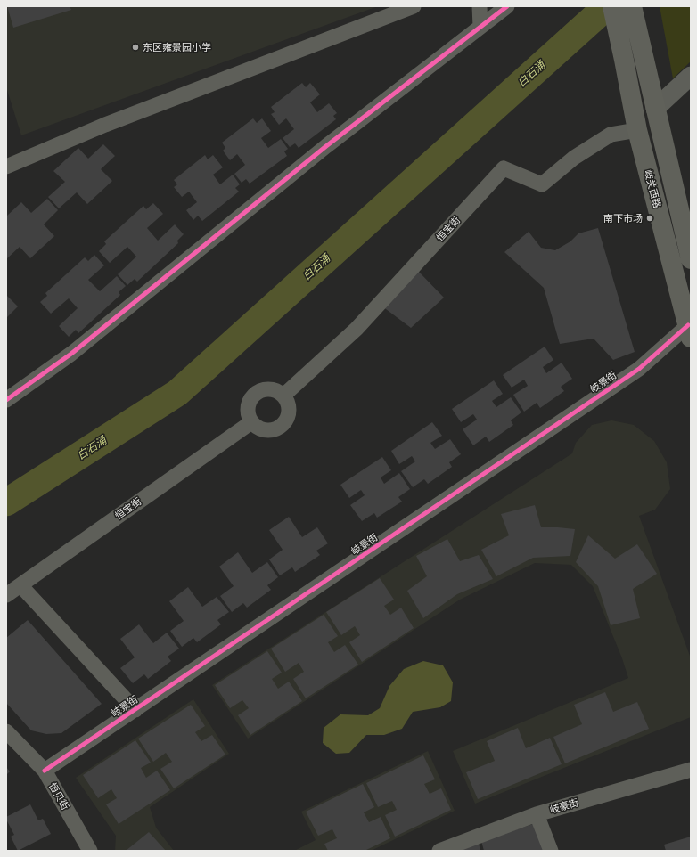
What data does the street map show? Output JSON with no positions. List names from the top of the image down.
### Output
{
  "streets": {
    "main road": ["岐关西路"],
    "street": [
      "恒宝街",
      "岐景街",
      "恒贝街",
      "岐豪街"
    ]
  },
  "crossings": [
    ["岐关西路", "恒宝街"],
    ["岐关西路", "岐景街"],
    ["岐景街", "恒贝街"]
  ],
  "water": ["白石涌"],
  "places": ["东区雍景园小学", "南下市场"]
}
